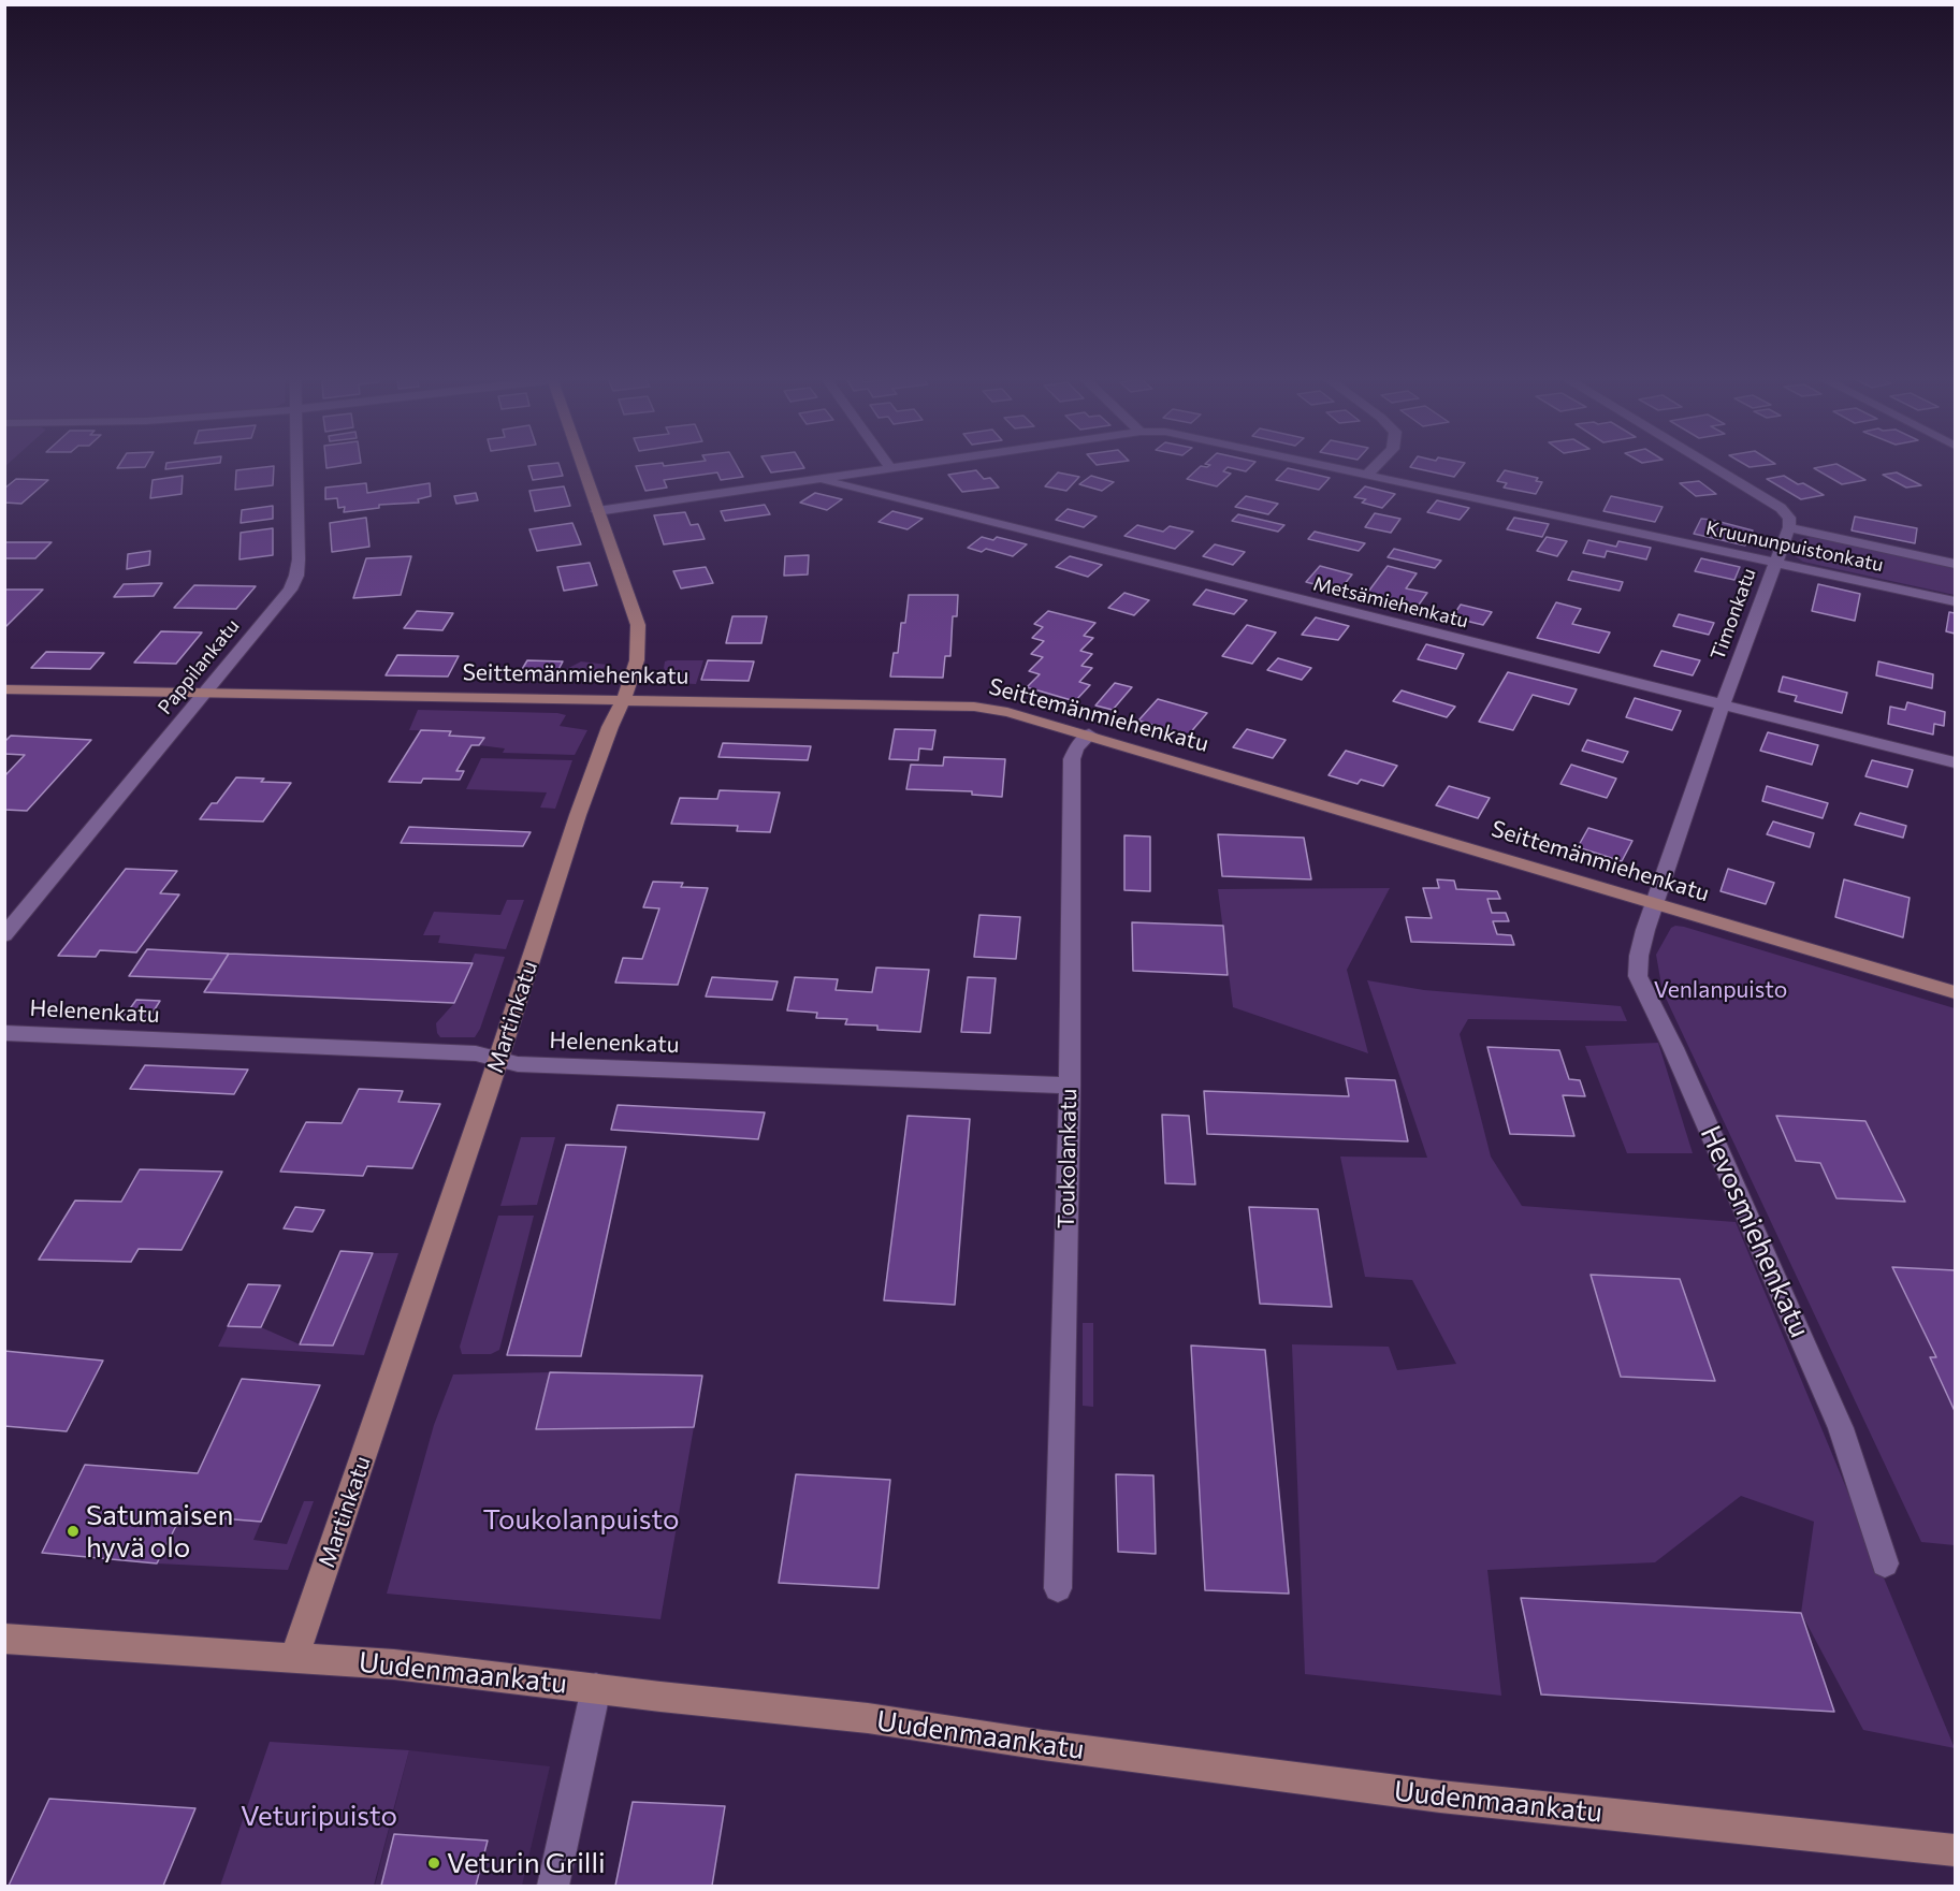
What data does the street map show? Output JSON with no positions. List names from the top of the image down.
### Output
{
  "streets": {
    "street": [
      "Kruununpuistonkatu",
      "Metsämiehenkatu",
      "Timonkatu",
      "Pappilankatu",
      "Seittemänmiehenkatu",
      "Helenenkatu",
      "Martinkatu",
      "Toukolankatu",
      "Hevosmiehenkatu",
      "Uudenmaankatu"
    ]
  },
  "crossings": [
    ["Kruununpuistonkatu", "Metsämiehenkatu"],
    ["Kruununpuistonkatu", "Timonkatu"],
    ["Kruununpuistonkatu", "Martinkatu"],
    ["Metsämiehenkatu", "Timonkatu"],
    ["Timonkatu", "Seittemänmiehenkatu"],
    ["Timonkatu", "Hevosmiehenkatu"],
    ["Pappilankatu", "Seittemänmiehenkatu"],
    ["Seittemänmiehenkatu", "Martinkatu"],
    ["Seittemänmiehenkatu", "Toukolankatu"],
    ["Seittemänmiehenkatu", "Hevosmiehenkatu"],
    ["Helenenkatu", "Martinkatu"],
    ["Helenenkatu", "Toukolankatu"],
    ["Martinkatu", "Uudenmaankatu"]
  ],
  "parks": ["Venlanpuisto", "Toukolanpuisto", "Veturipuisto"],
  "places": ["Satumaisen hyvä olo", "Veturin Grilli"]
}
